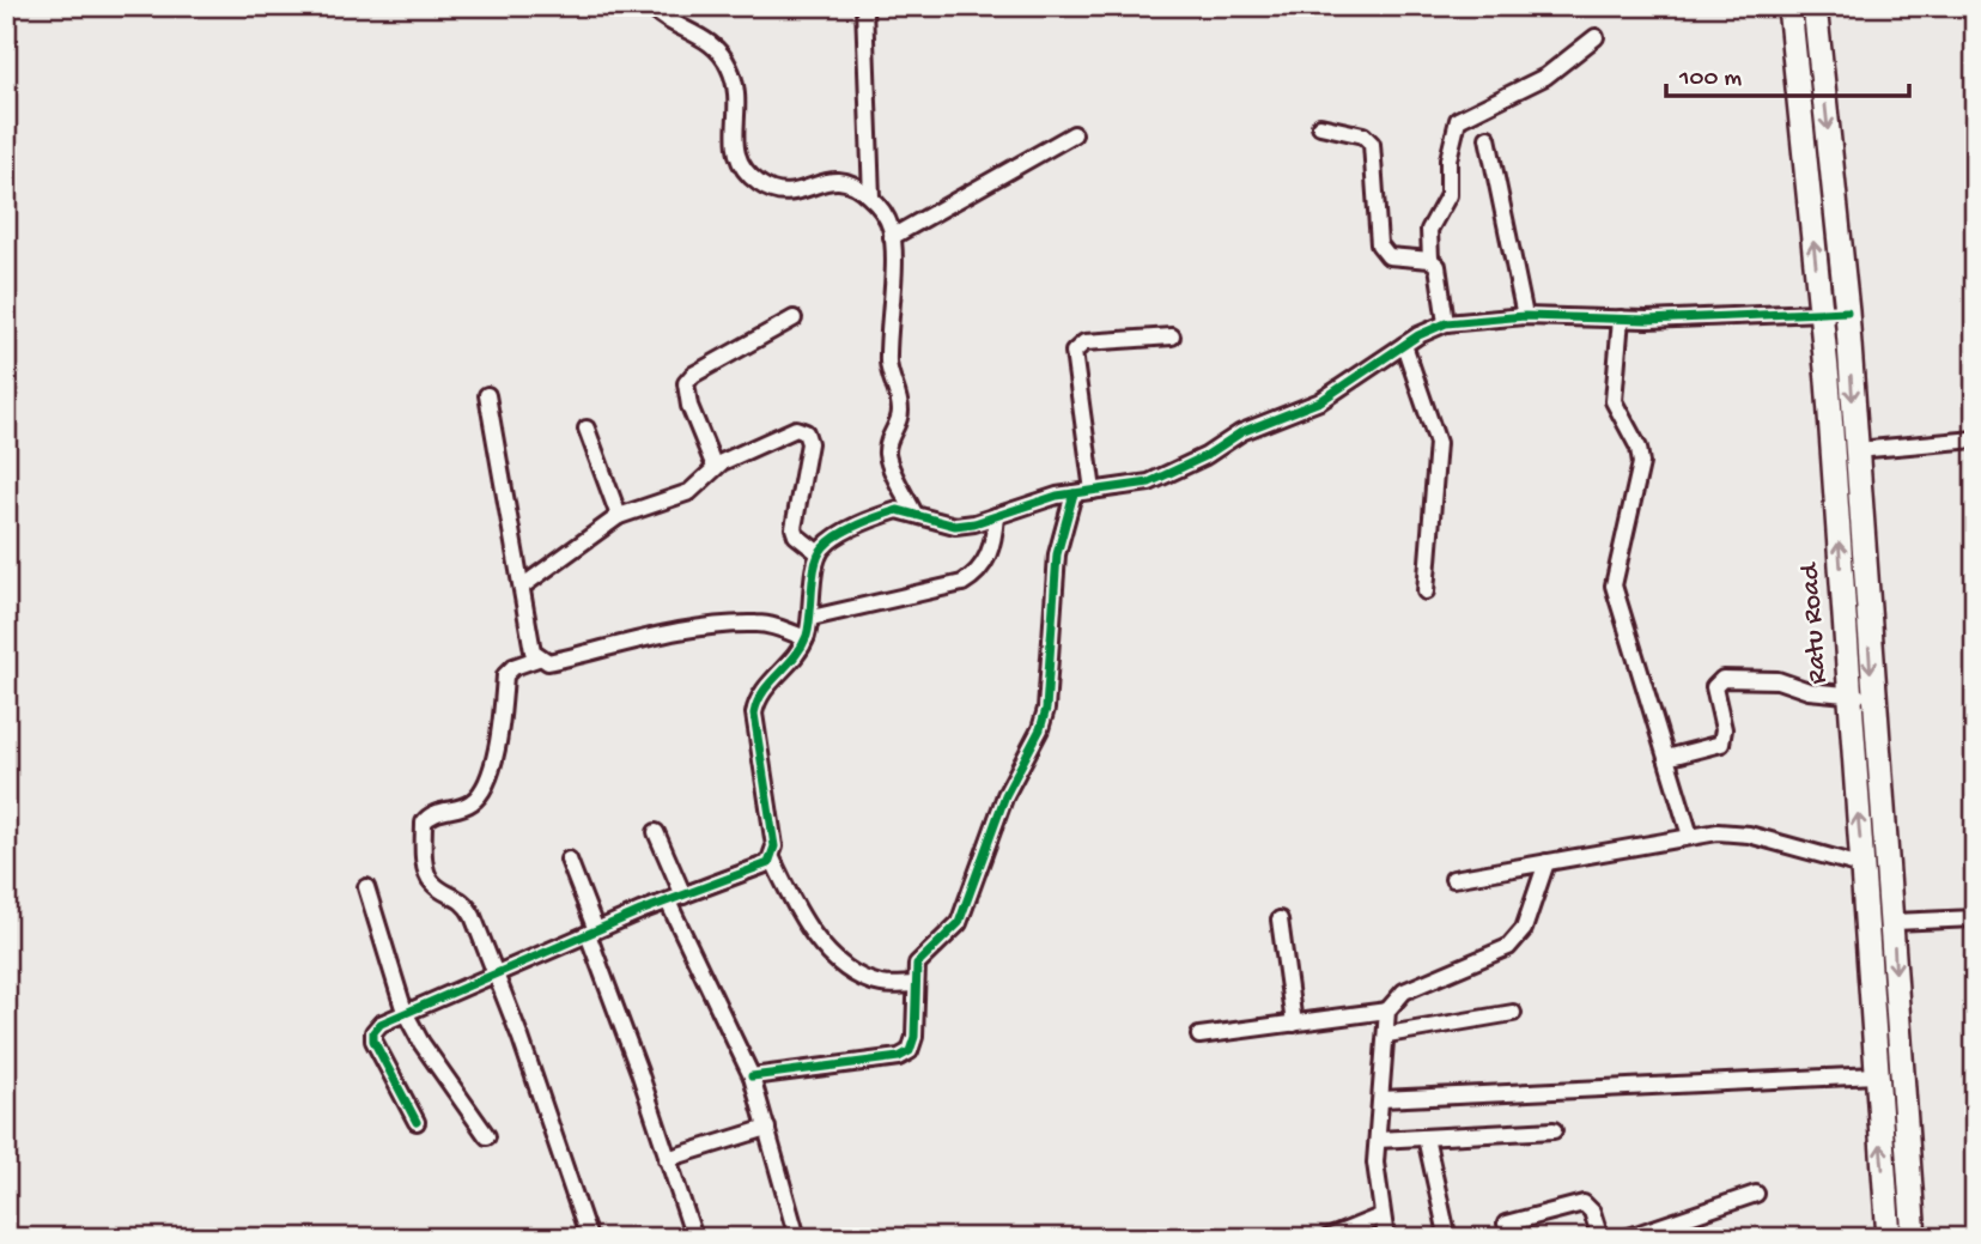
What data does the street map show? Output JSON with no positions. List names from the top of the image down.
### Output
{
  "streets": {
    "main road": ["Ratu Road"]
  },
  "scale_bar": "100 m"
}
